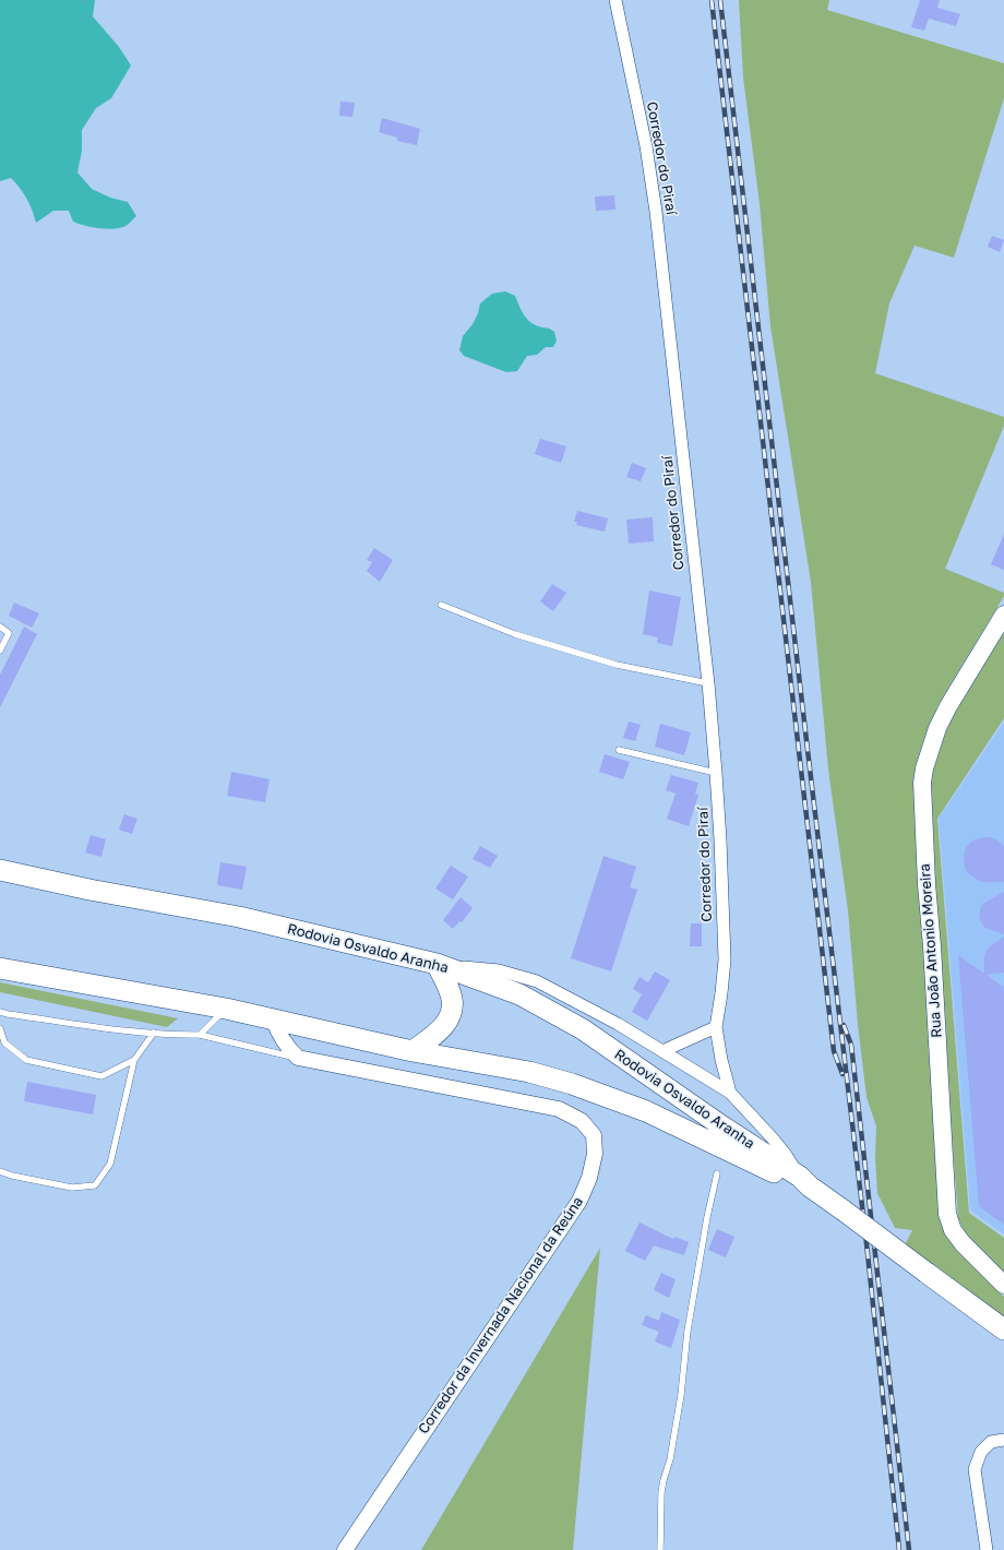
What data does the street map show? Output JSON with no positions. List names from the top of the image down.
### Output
{
  "streets": {
    "highway": ["Rodovia Osvaldo Aranha"],
    "main road": ["Rua João Antonio Moreira"],
    "street": ["Corredor do Piraí", "Corredor da Invernada Nacional da Reúna"]
  }
}
